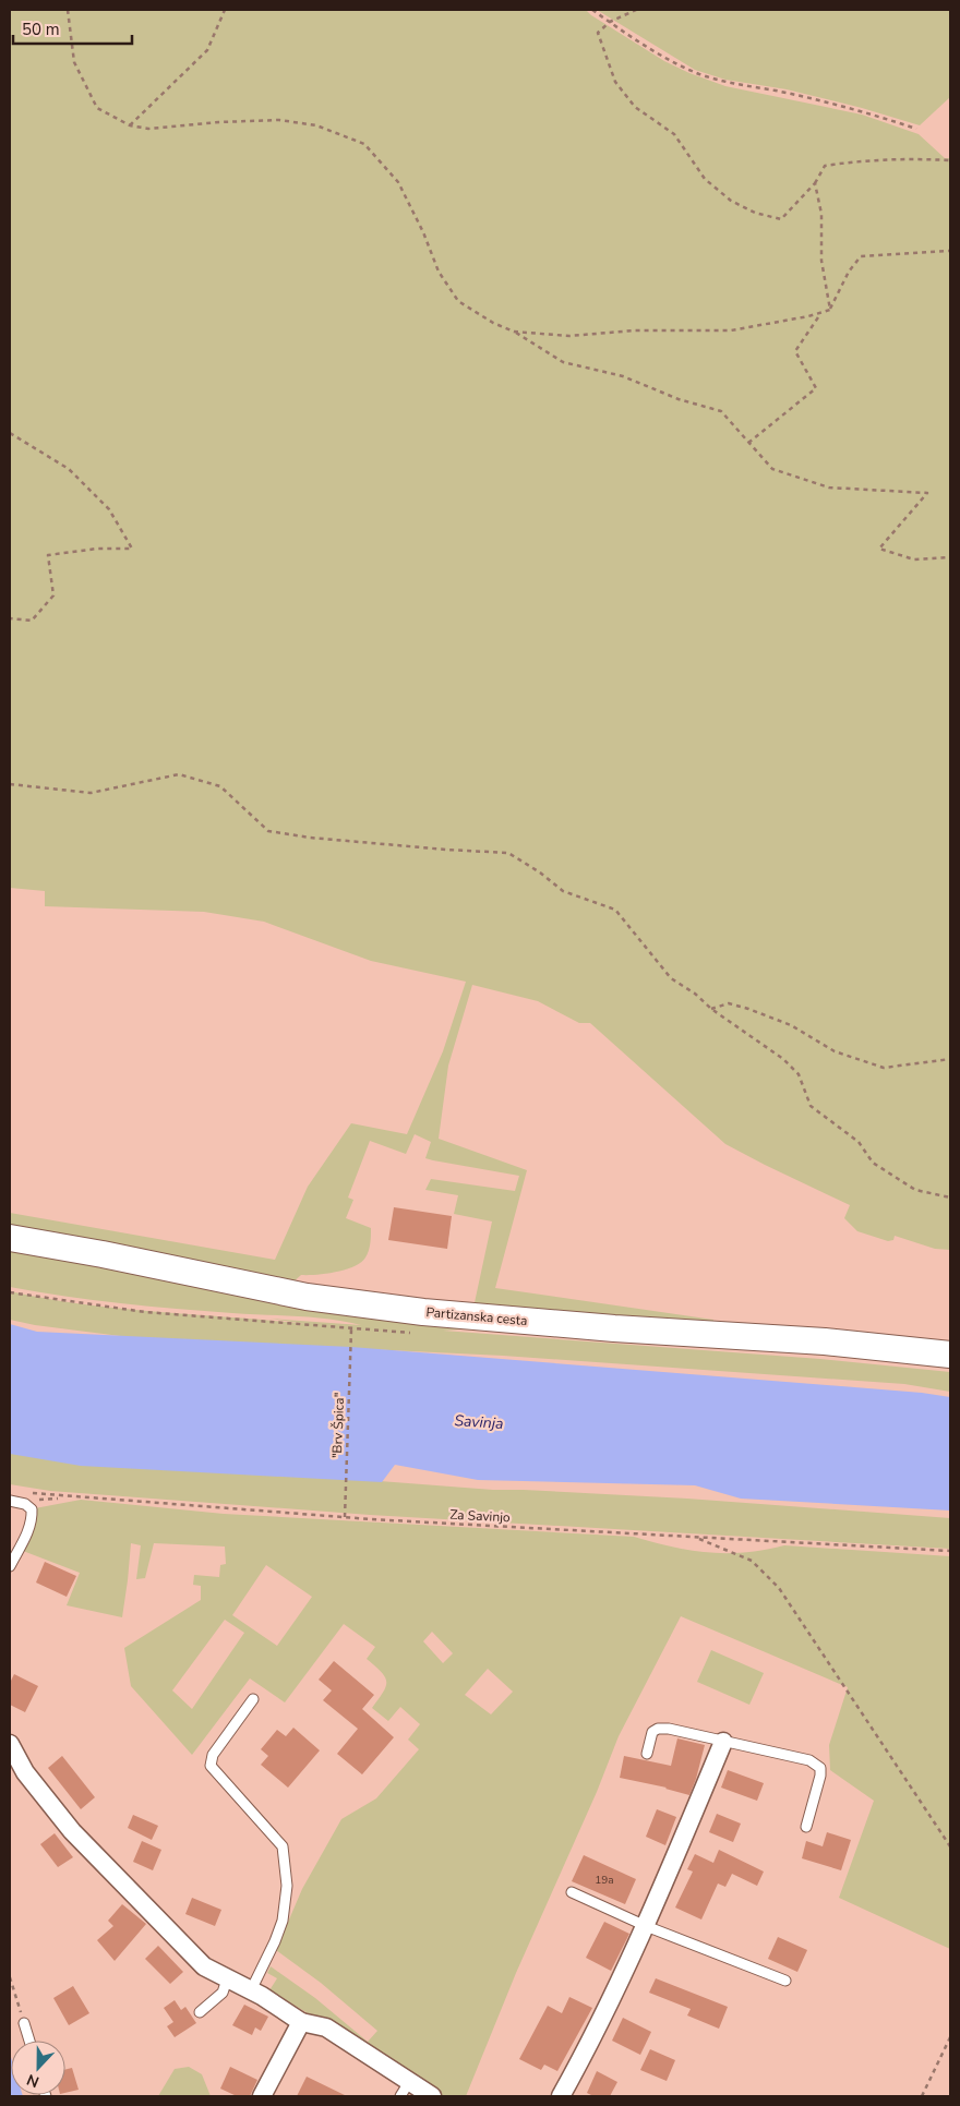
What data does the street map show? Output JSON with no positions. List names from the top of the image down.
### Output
{
  "streets": {
    "street": ["Partizanska cesta"],
    "path": ["\"Brv Špica\"", "Za Savinjo"]
  },
  "crossings": [
    ["\"Brv Špica\"", "Za Savinjo"]
  ],
  "water": ["Savinja"],
  "house_numbers": ["19a"],
  "scale_bar": "50 m",
  "north": "bottom"
}
